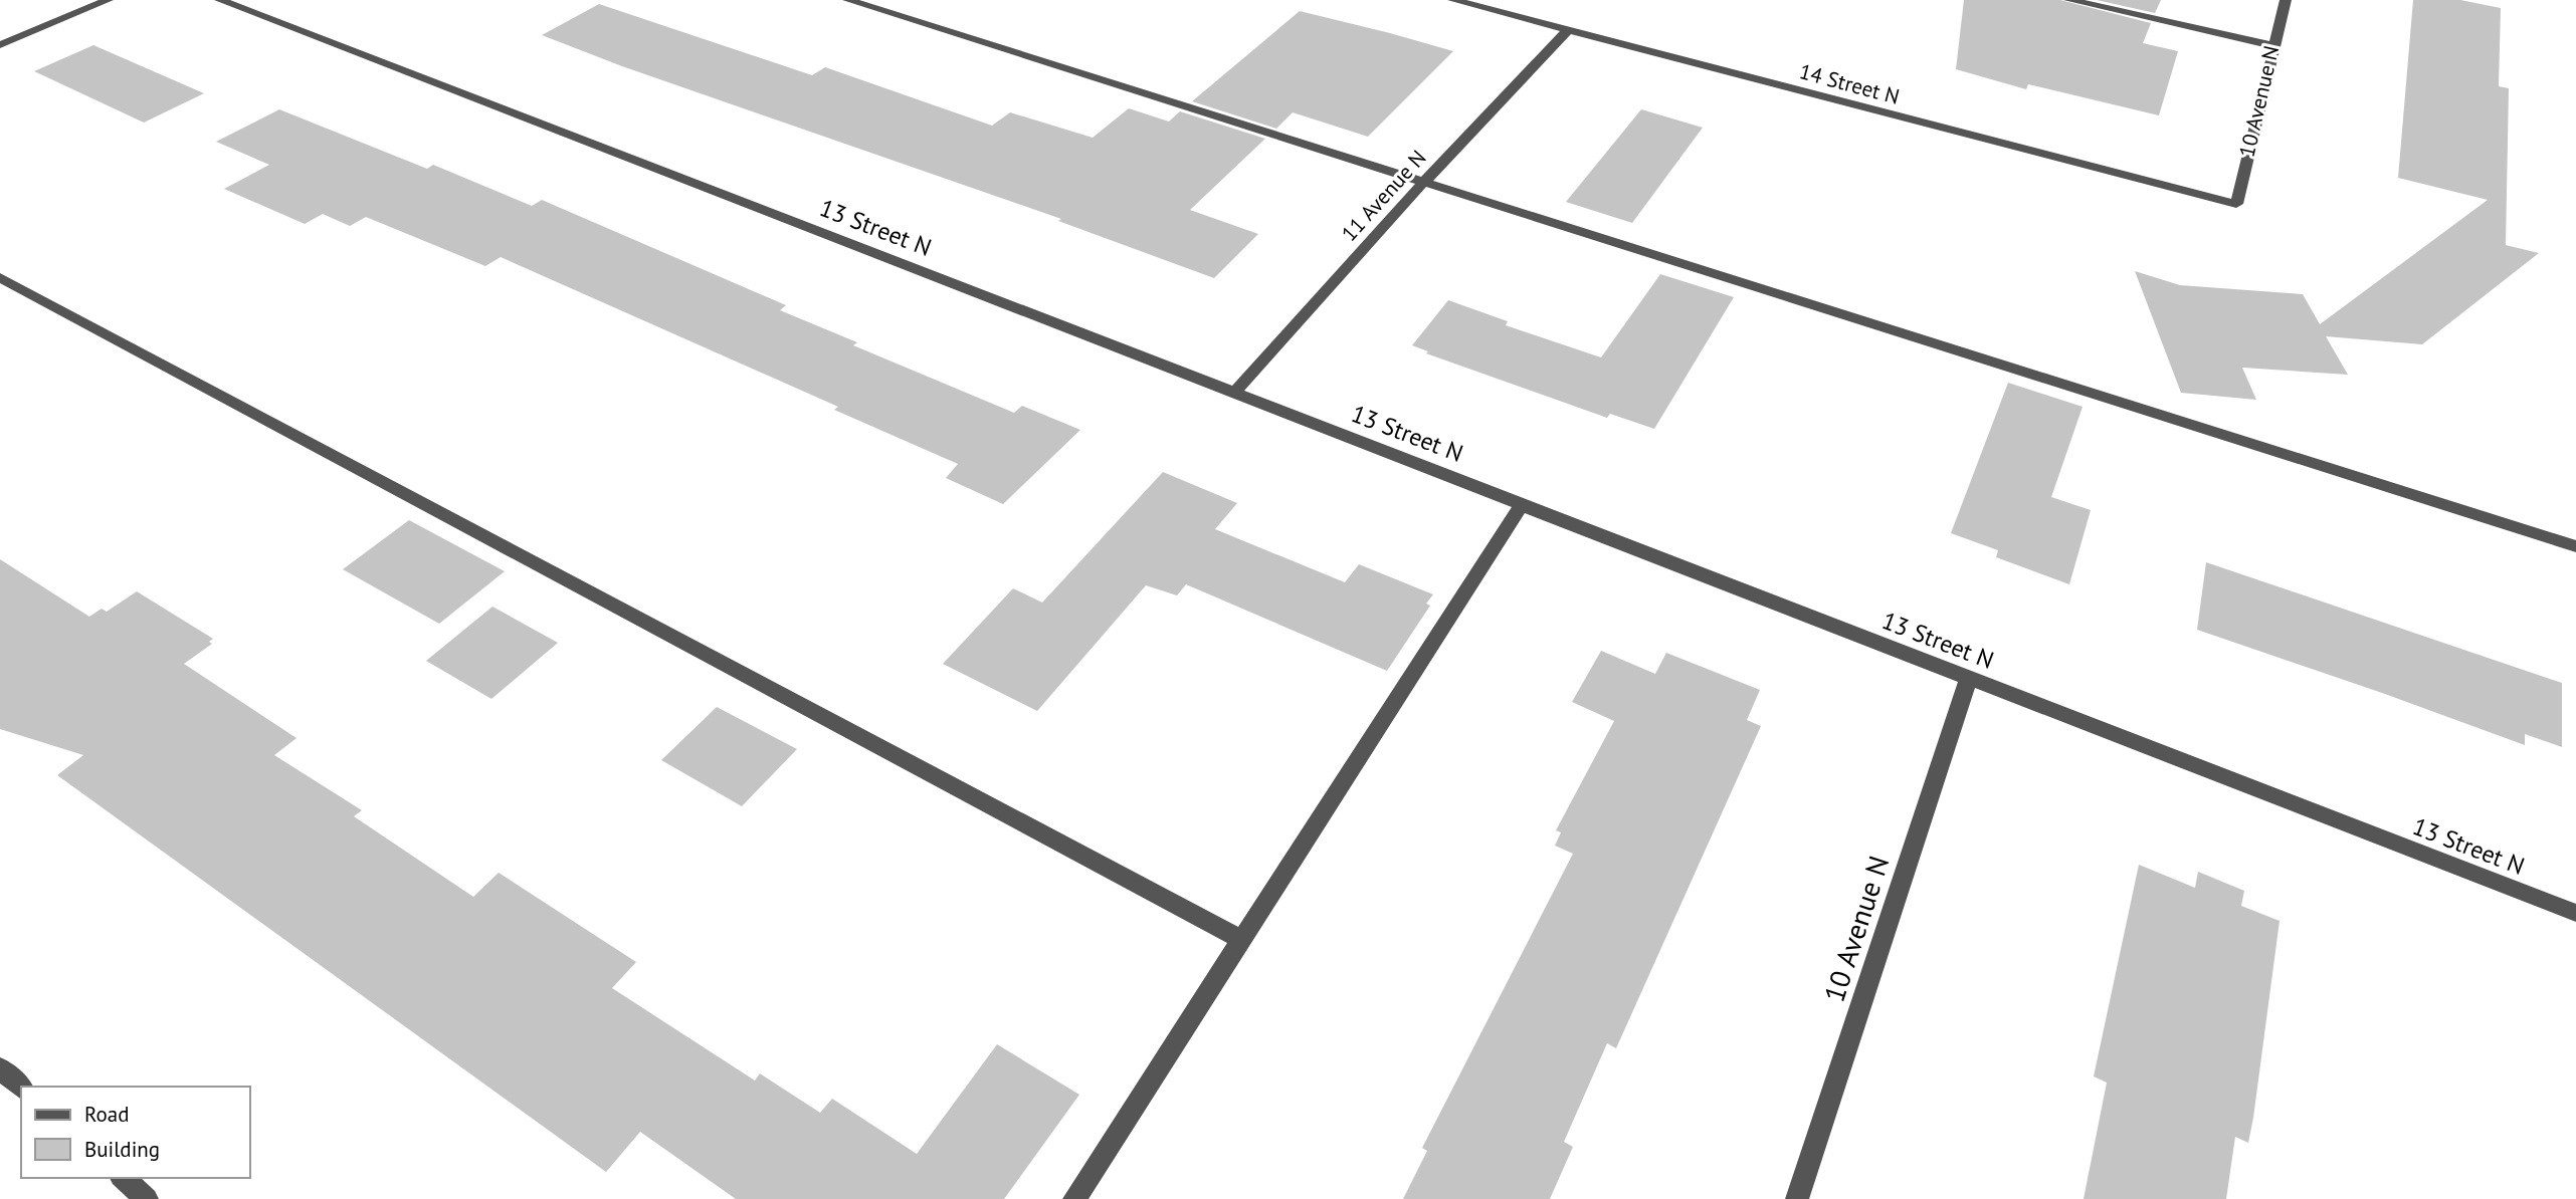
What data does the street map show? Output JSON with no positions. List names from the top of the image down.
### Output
{
  "streets": {
    "street": [
      "14 Street N",
      "10 Avenue N",
      "11 Avenue N",
      "13 Street N"
    ]
  },
  "crossings": [
    ["14 Street N", "10 Avenue N"],
    ["14 Street N", "11 Avenue N"],
    ["10 Avenue N", "13 Street N"],
    ["11 Avenue N", "13 Street N"]
  ],
  "legend": ["Road", "Building"]
}
